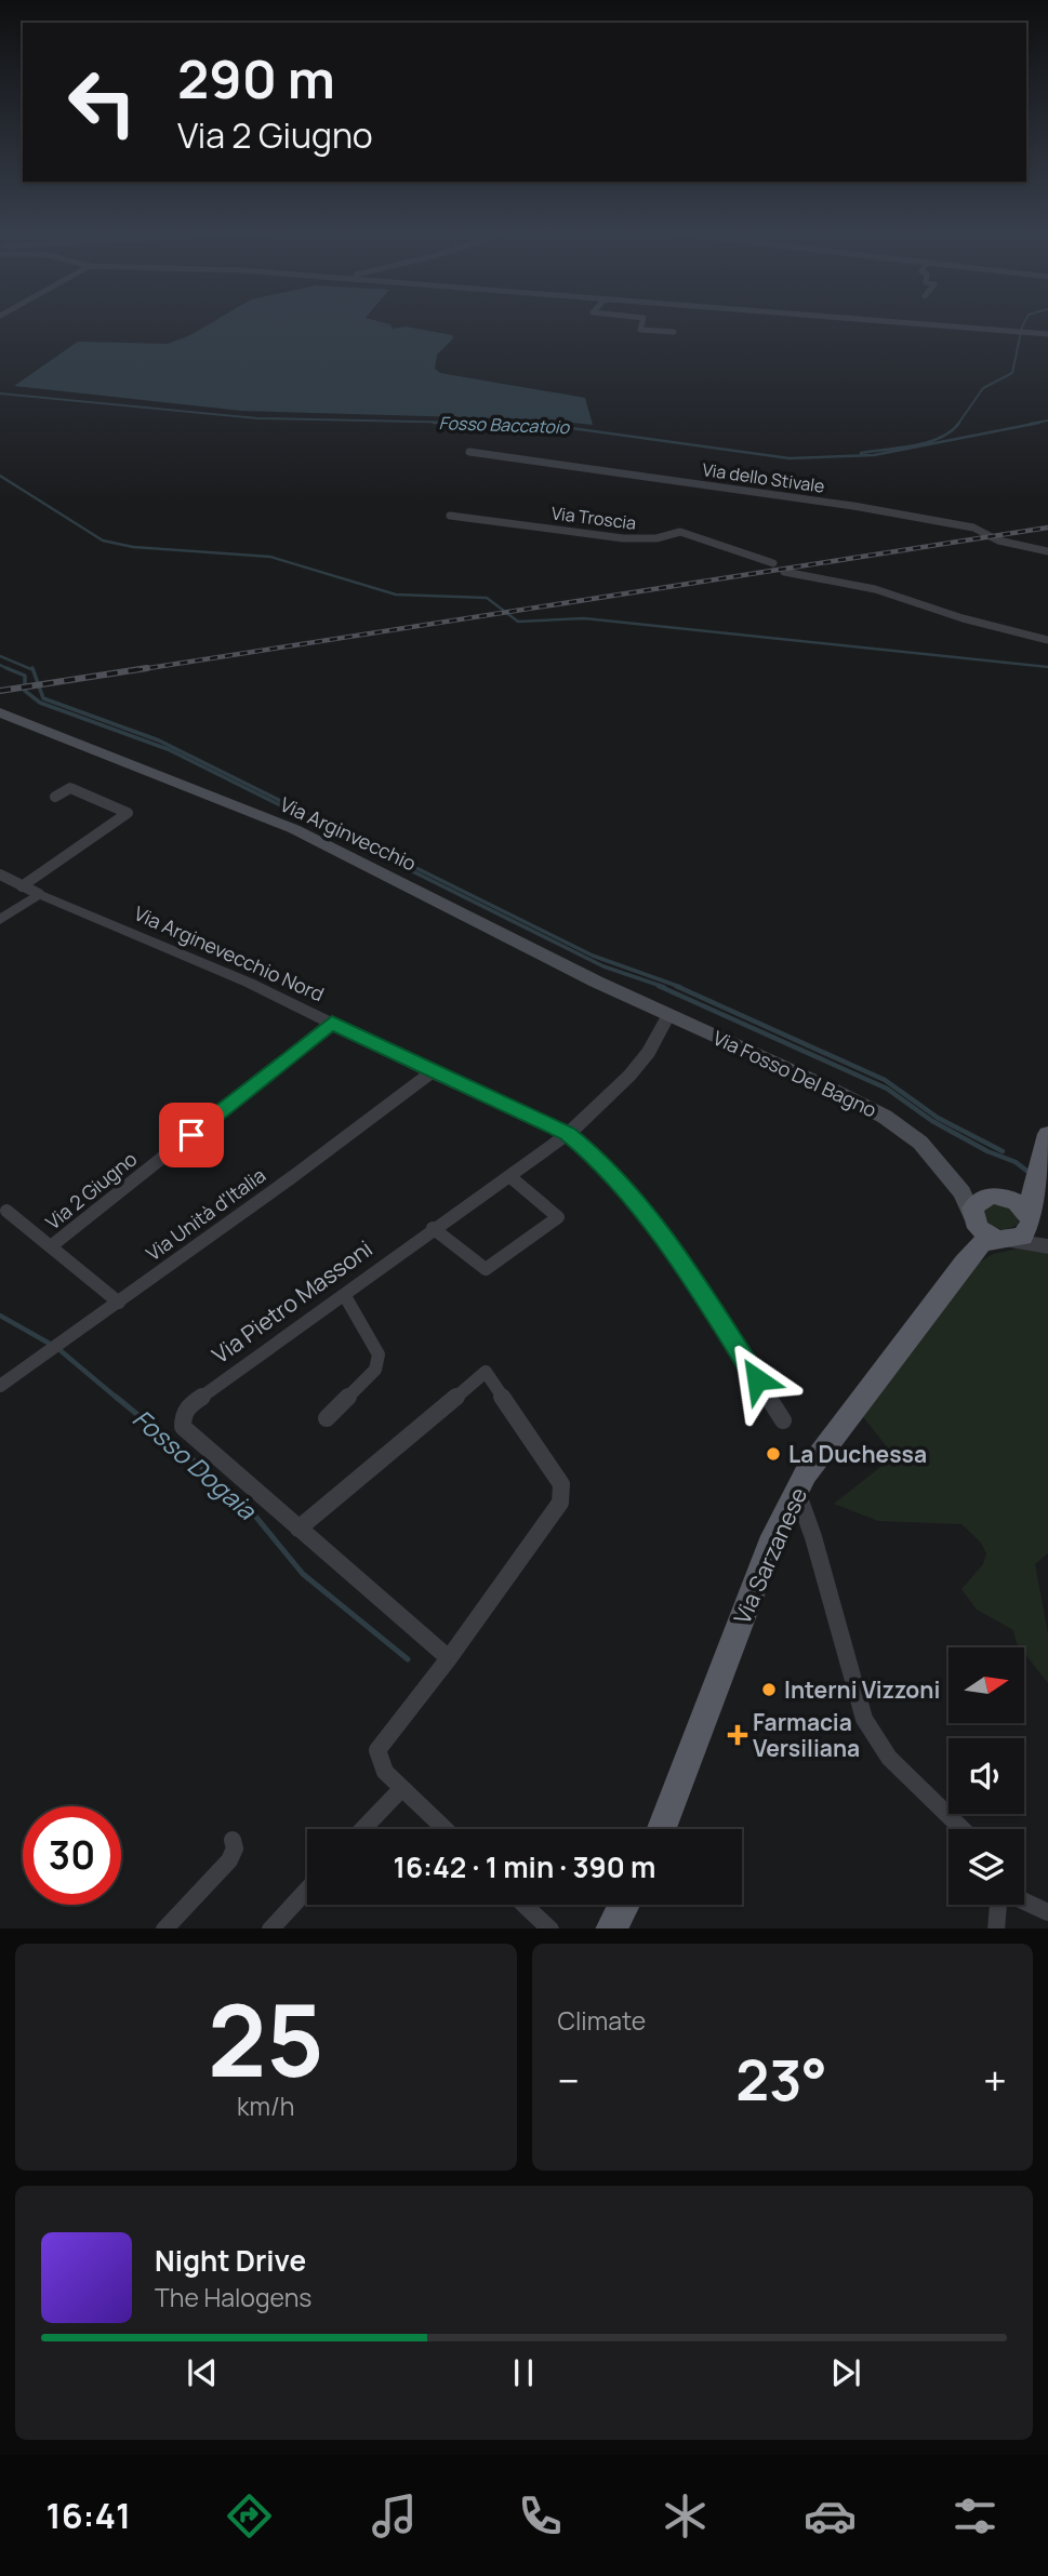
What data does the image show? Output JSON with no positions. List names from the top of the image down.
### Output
{
  "streets": {
    "main road": ["Via Arginvecchio", "Via Fosso Del Bagno", "Via Sarzanese"],
    "street": [
      "Via dello Stivale",
      "Via Troscia",
      "Via Arginevecchio Nord",
      "Via 2 Giugno",
      "Via Unità d'Italia",
      "Via Pietro Massoni"
    ]
  },
  "crossings": [
    ["Via Arginvecchio", "Via Fosso Del Bagno"],
    ["Via Arginevecchio Nord", "Via 2 Giugno"],
    ["Via Arginevecchio Nord", "Via Unità d'Italia"],
    ["Via Arginevecchio Nord", "Via Pietro Massoni"],
    ["Via Fosso Del Bagno", "Via Sarzanese"],
    ["Via 2 Giugno", "Via Unità d'Italia"]
  ],
  "water": ["Fosso Baccatoio", "Fosso Dogaia"],
  "places": {
    "other": ["La Duchessa", "Interni Vizzoni"],
    "health": ["Farmacia Versiliana"]
  },
  "north": "right",
  "page": {
    "turn": ["290 m", "Via 2 Giugno"],
    "limit": "30",
    "trip": "16:42 · 1 min · 390 m",
    "tile": [
      ["25", "km/h"],
      "Climate"
    ],
    "heat": ["−", "23°", "+"],
    "song": ["Night Drive", "The Halogens"],
    "tabs": "16:41"
  }
}
